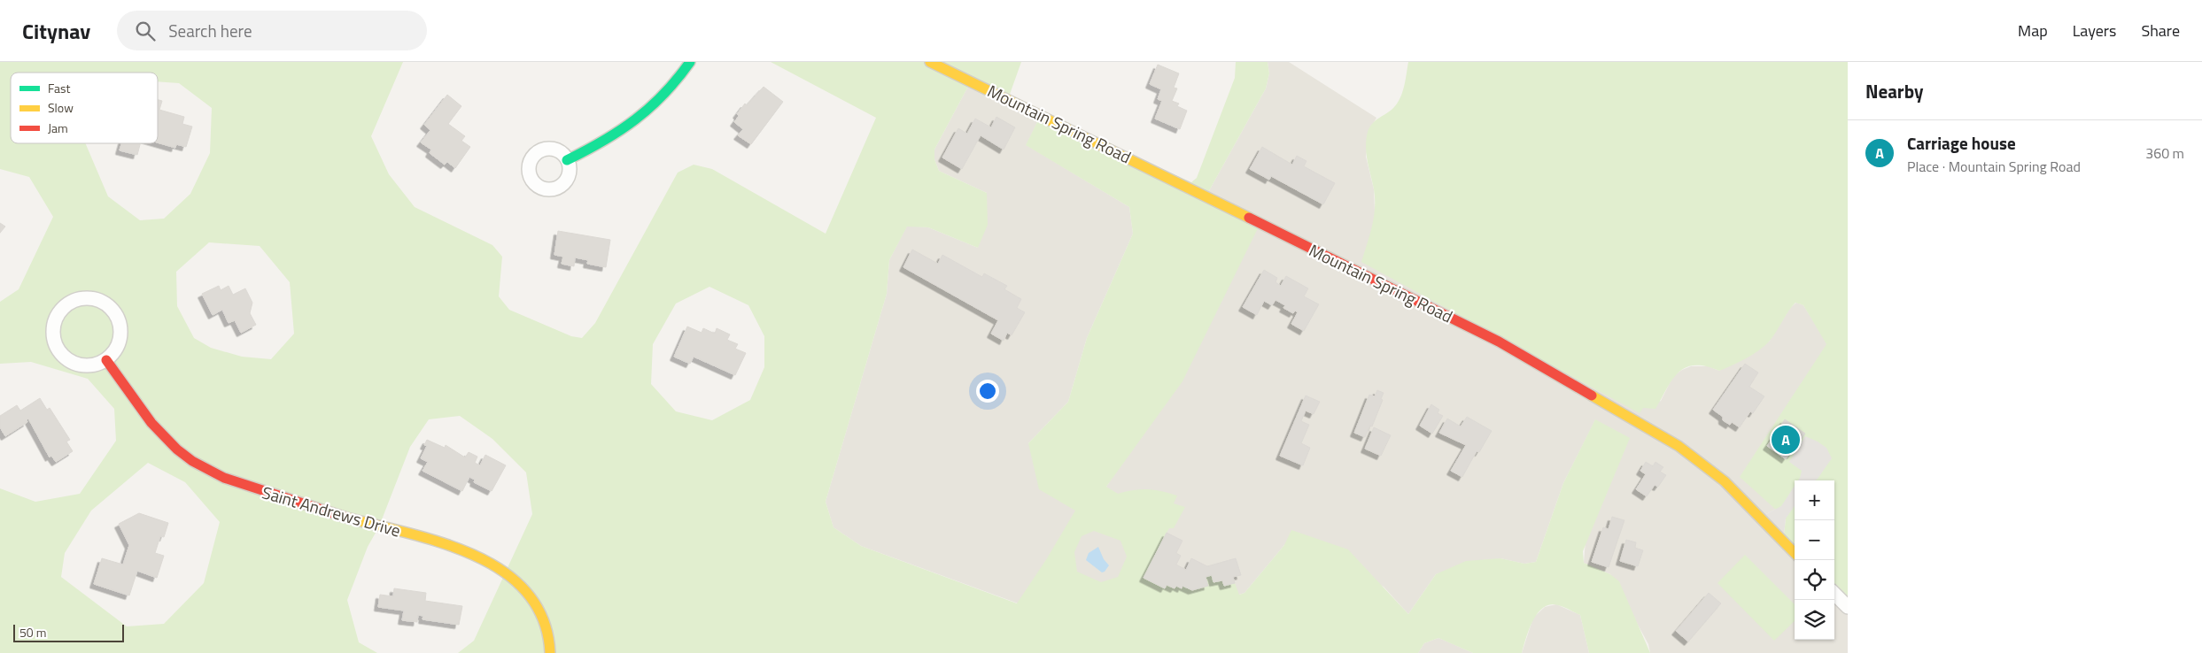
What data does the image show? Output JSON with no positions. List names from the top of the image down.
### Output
{
  "streets": {
    "street": ["Mountain Spring Road", "Saint Andrews Drive"]
  },
  "legend": ["Fast", "Slow", "Jam"],
  "scale_bar": "50 m",
  "page": {
    "header": "Citynav",
    "search": "Search here",
    "nav": ["Map", "Layers", "Share"],
    "heading": "Nearby",
    "list": [
      {
        "mark": "A",
        "name": "Carriage house",
        "note": "Place · Mountain Spring Road",
        "value": "360 m"
      }
    ],
    "pins": "A",
    "map_buttons": ["+", "−"],
    "scale": "50 m"
  }
}
